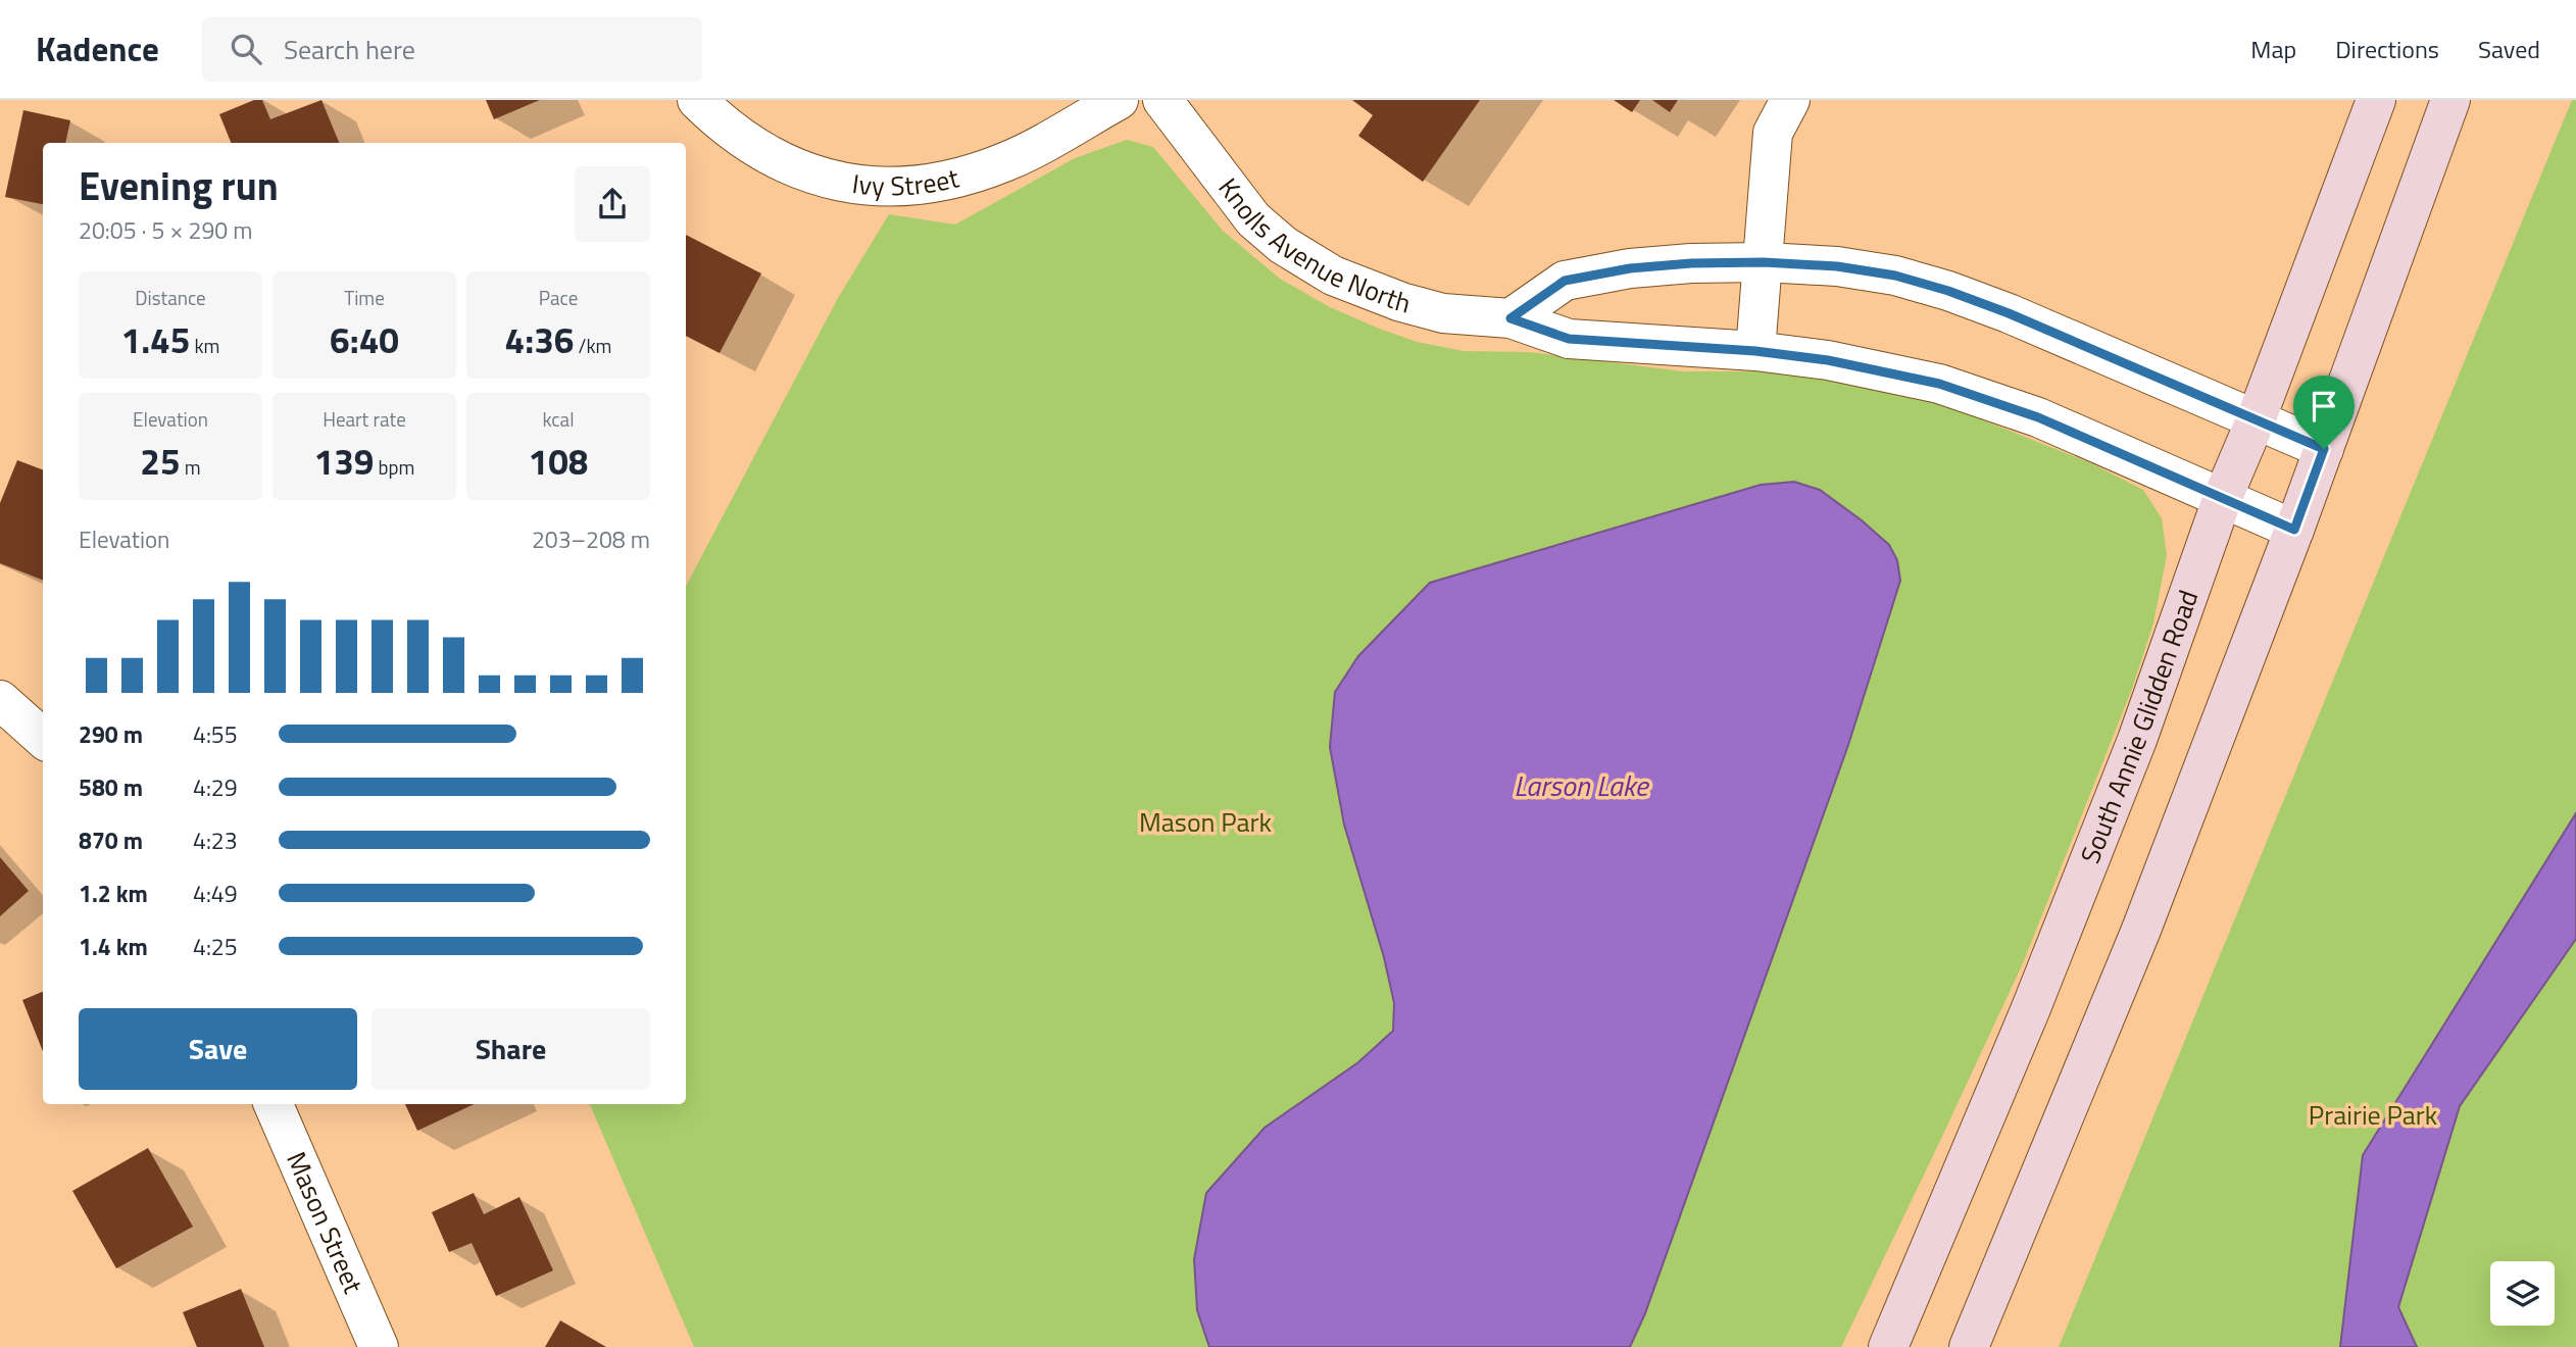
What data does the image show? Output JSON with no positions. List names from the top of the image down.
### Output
{
  "streets": {
    "main road": ["South Annie Glidden Road"],
    "street": ["Ivy Street", "Knolls Avenue North", "Mason Street"]
  },
  "crossings": [
    ["Knolls Avenue North", "South Annie Glidden Road"]
  ],
  "water": ["Larson Lake"],
  "parks": ["Mason Park", "Prairie Park"],
  "page": {
    "header": "Kadence",
    "search": "Search here",
    "nav": ["Map", "Directions", "Saved"],
    "heading": ["Evening run", "20:05 · 5 × 290 m"],
    "stats": [
      ["Distance", "1.45 km"],
      ["Time", "6:40"],
      ["Pace", "4:36 /km"],
      ["Elevation", "25 m"],
      ["Heart rate", "139 bpm"],
      ["kcal", "108"]
    ],
    "chart": ["Elevation", "203–208 m"],
    "list": [
      {
        "name": "290 m",
        "note": "4:55"
      },
      {
        "name": "580 m",
        "note": "4:29"
      },
      {
        "name": "870 m",
        "note": "4:23"
      },
      {
        "name": "1.2 km",
        "note": "4:49"
      },
      {
        "name": "1.4 km",
        "note": "4:25"
      }
    ],
    "buttons": ["Save", "Share"]
  }
}
